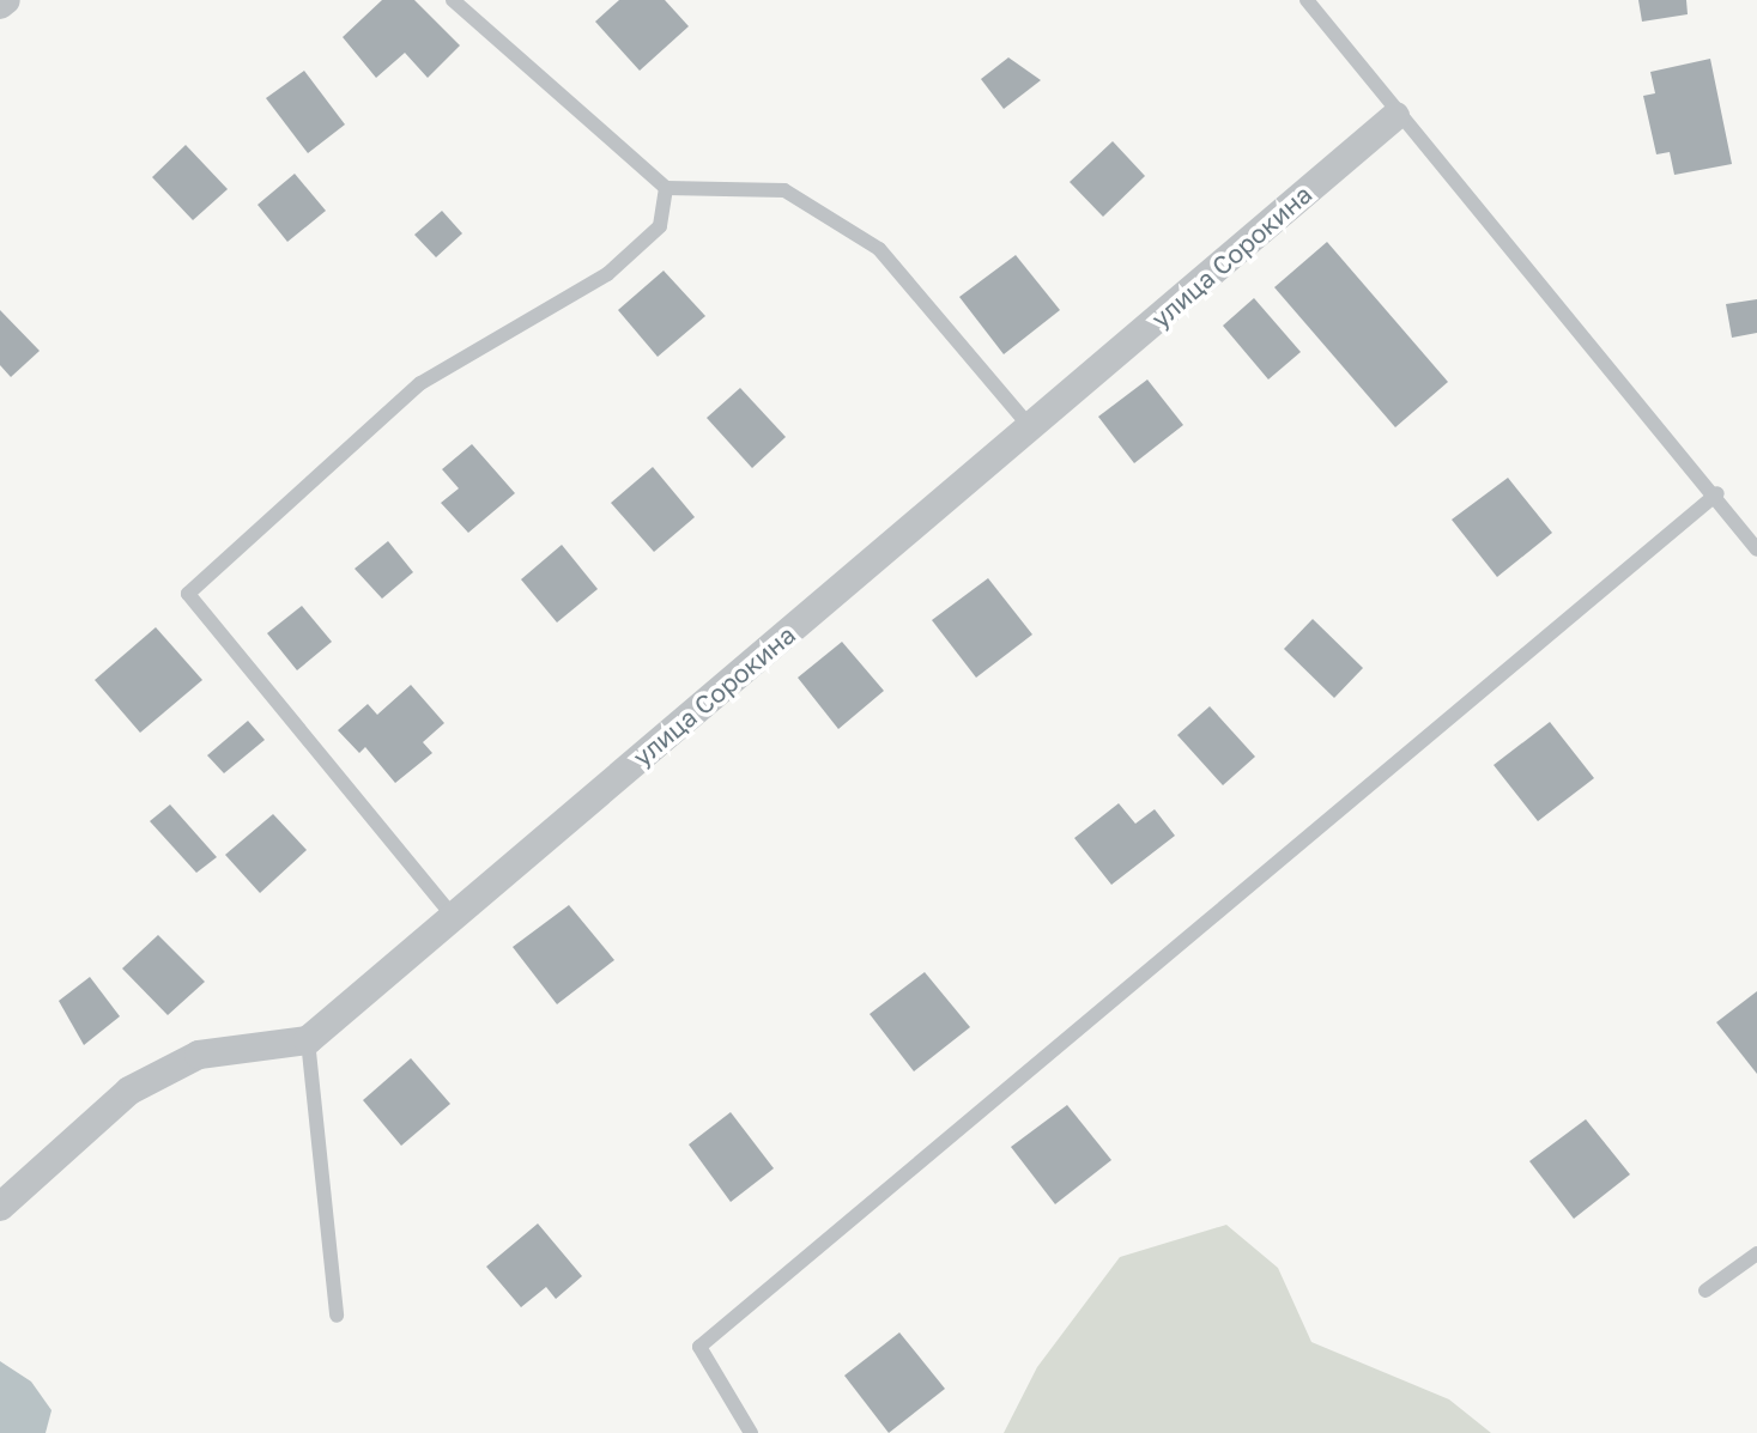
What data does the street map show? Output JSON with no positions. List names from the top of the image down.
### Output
{
  "streets": {
    "street": ["улица Сорокина"]
  }
}
